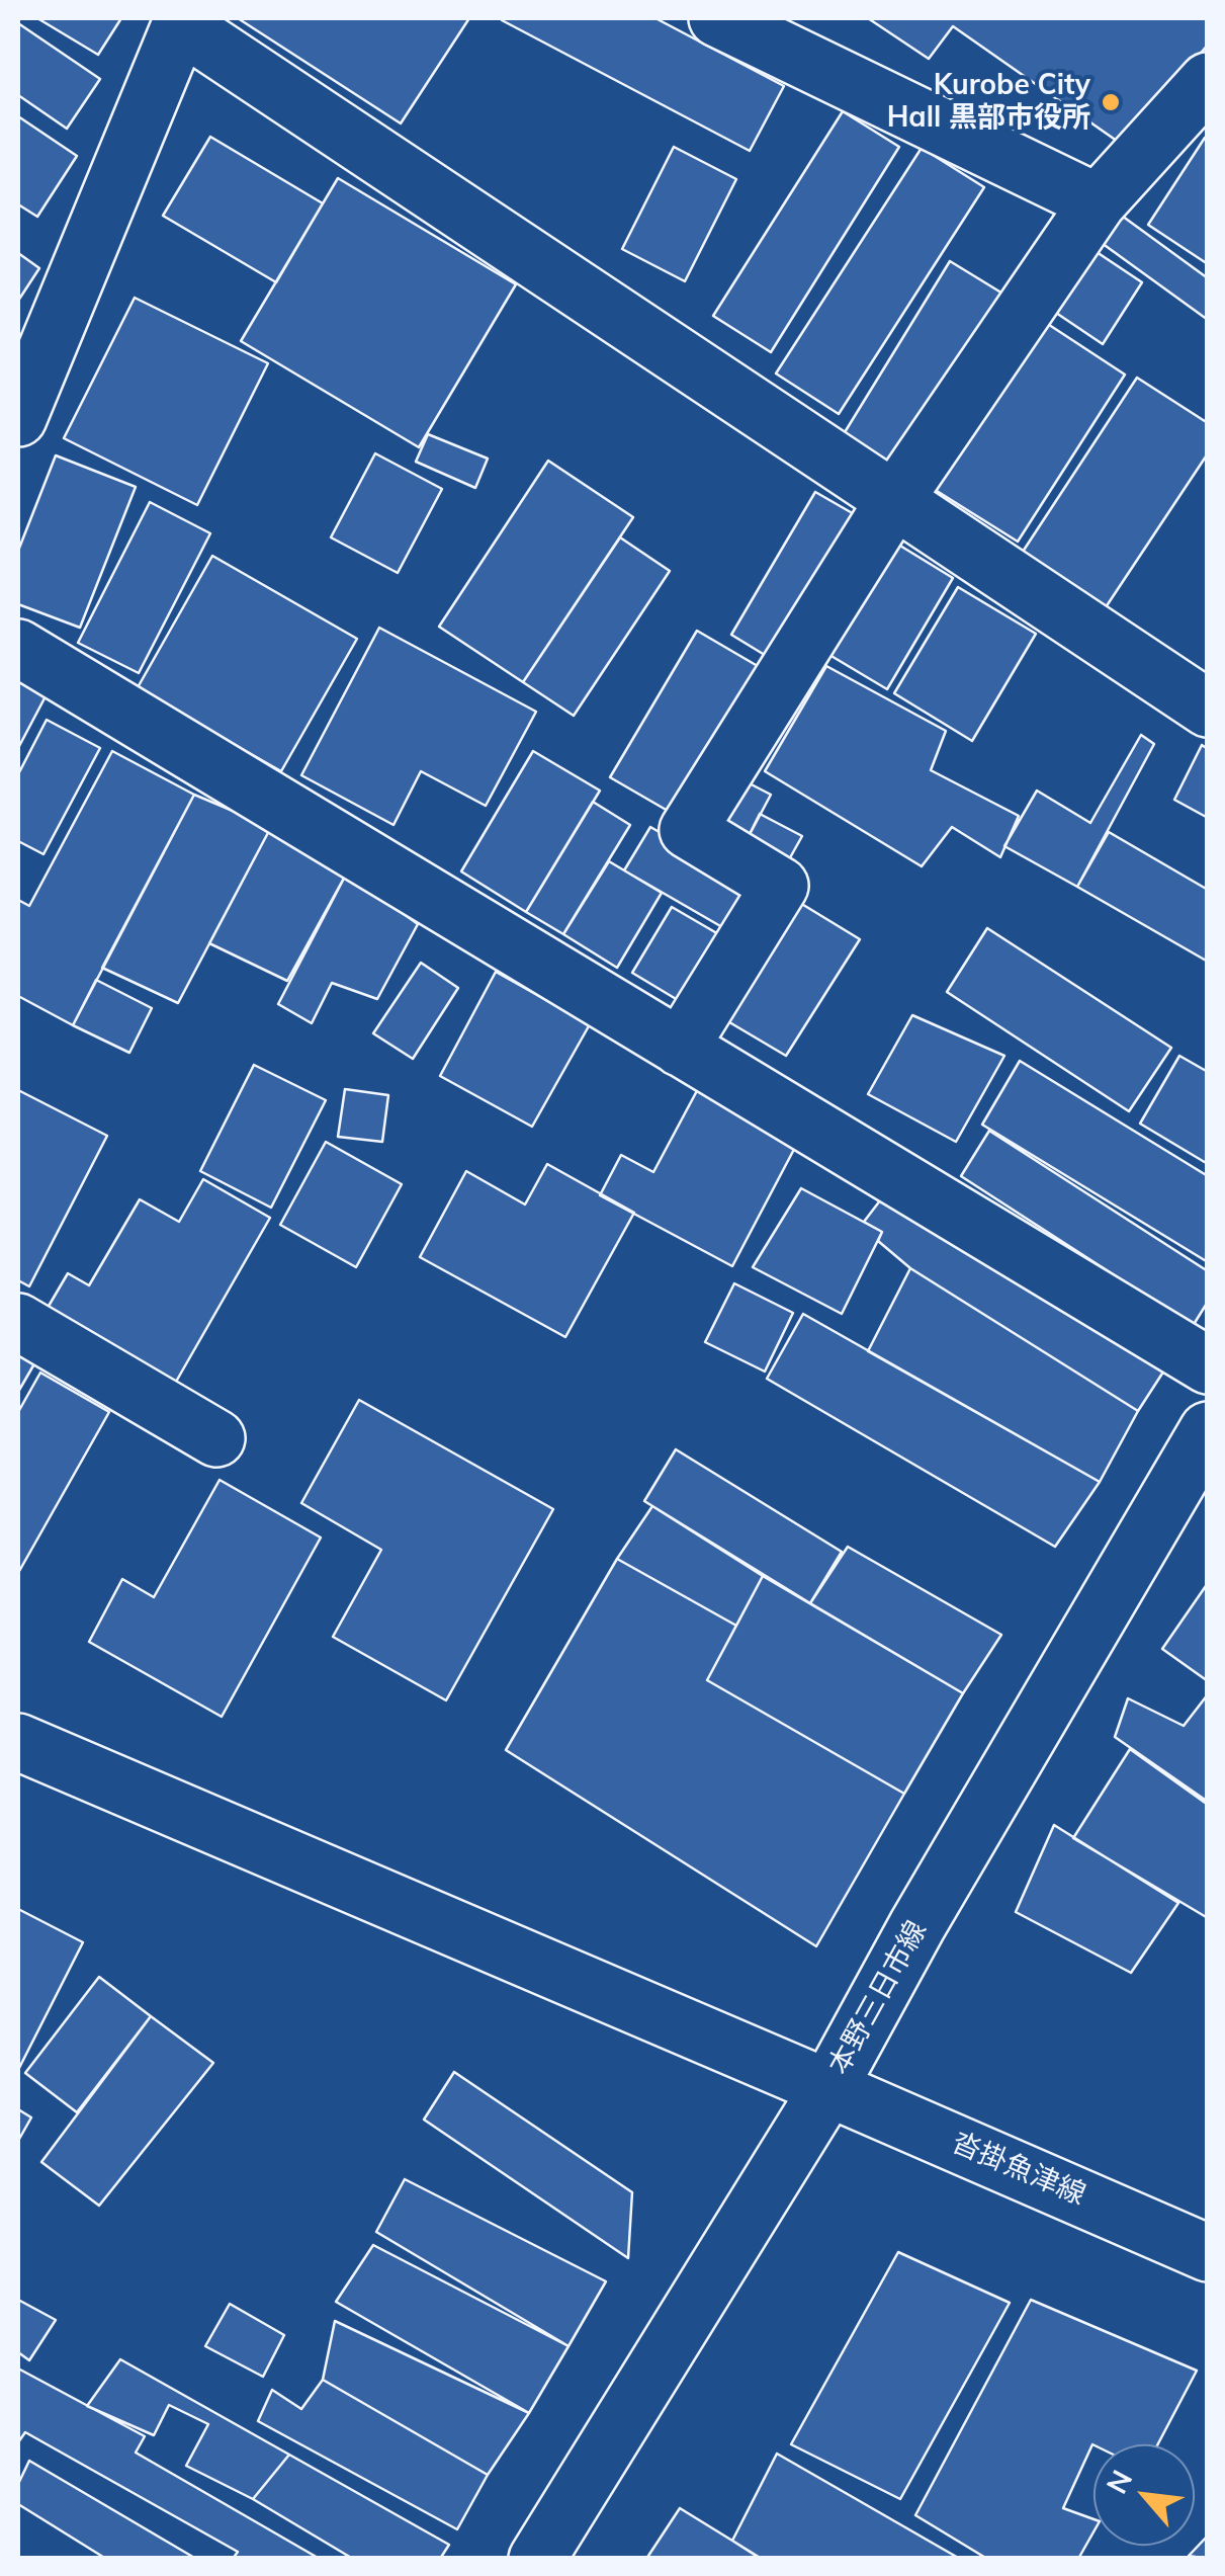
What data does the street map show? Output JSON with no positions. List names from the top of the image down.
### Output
{
  "streets": {
    "street": ["本野三日市線", "沓掛魚津線"]
  },
  "crossings": [
    ["本野三日市線", "沓掛魚津線"]
  ],
  "places": ["Kurobe City Hall 黒部市役所"],
  "north": "top left"
}
